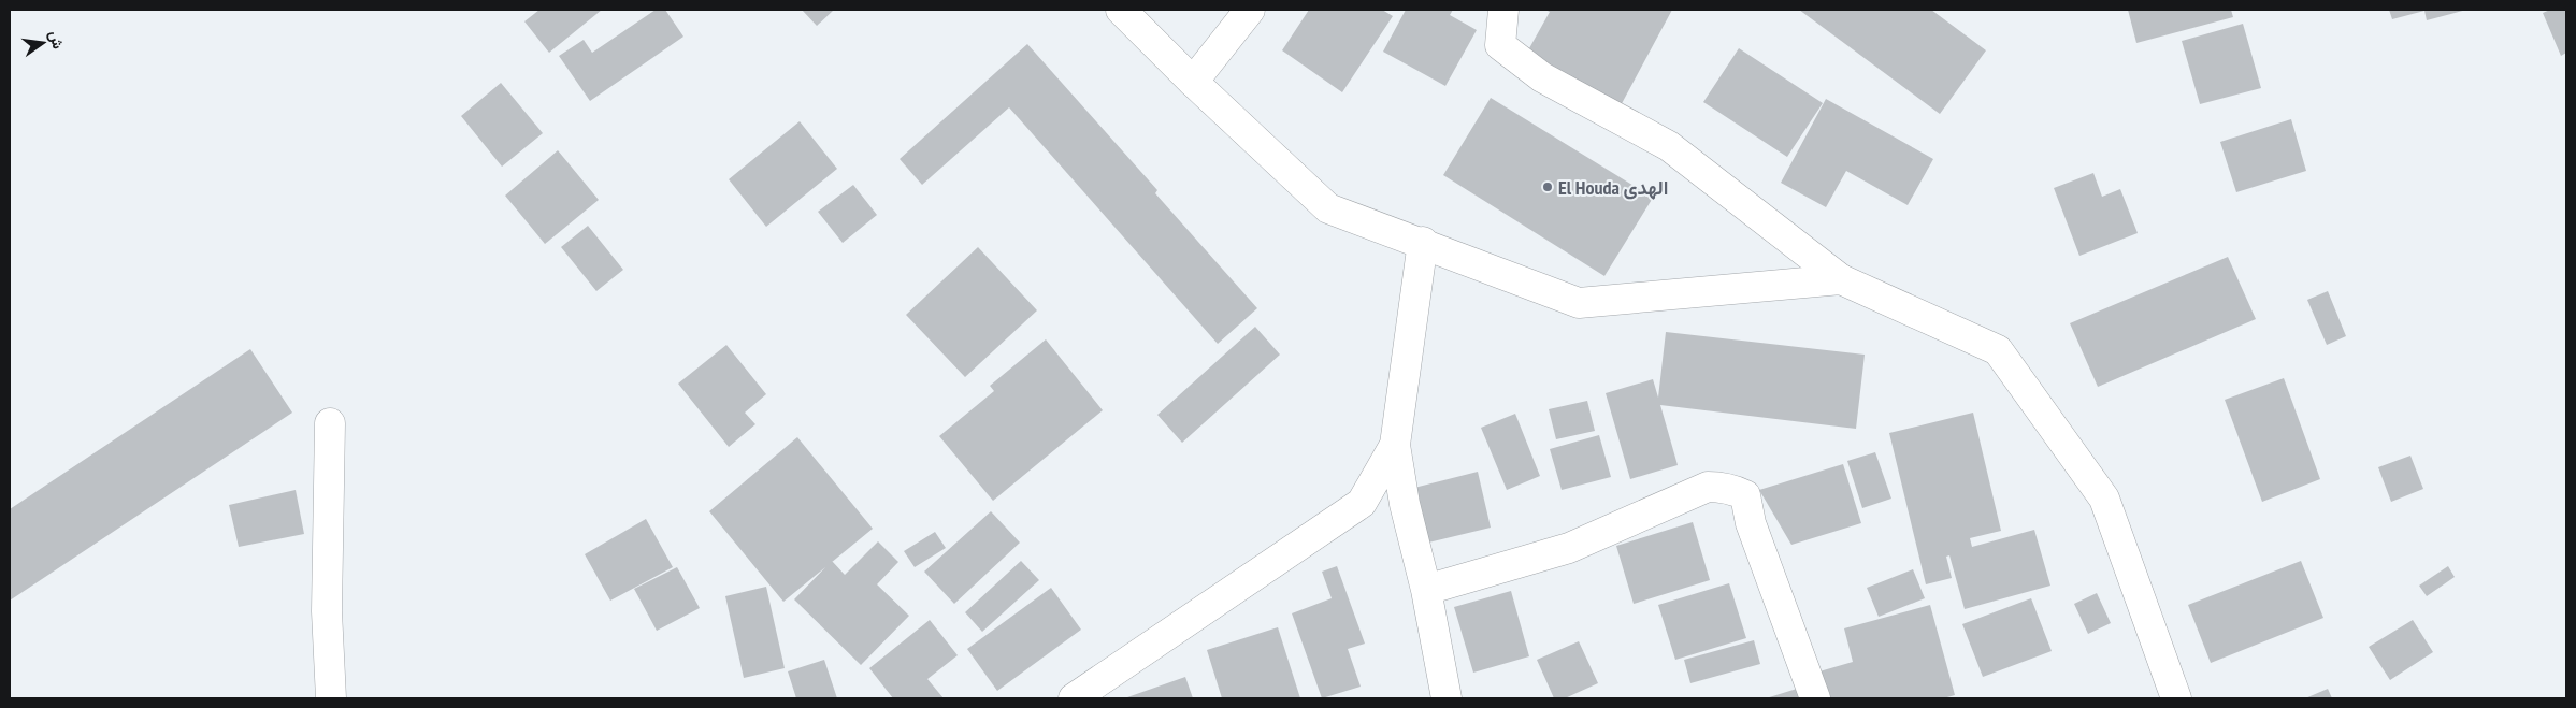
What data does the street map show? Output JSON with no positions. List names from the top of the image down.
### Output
{
  "places": ["El Houda الهدى"],
  "north": "right"
}
